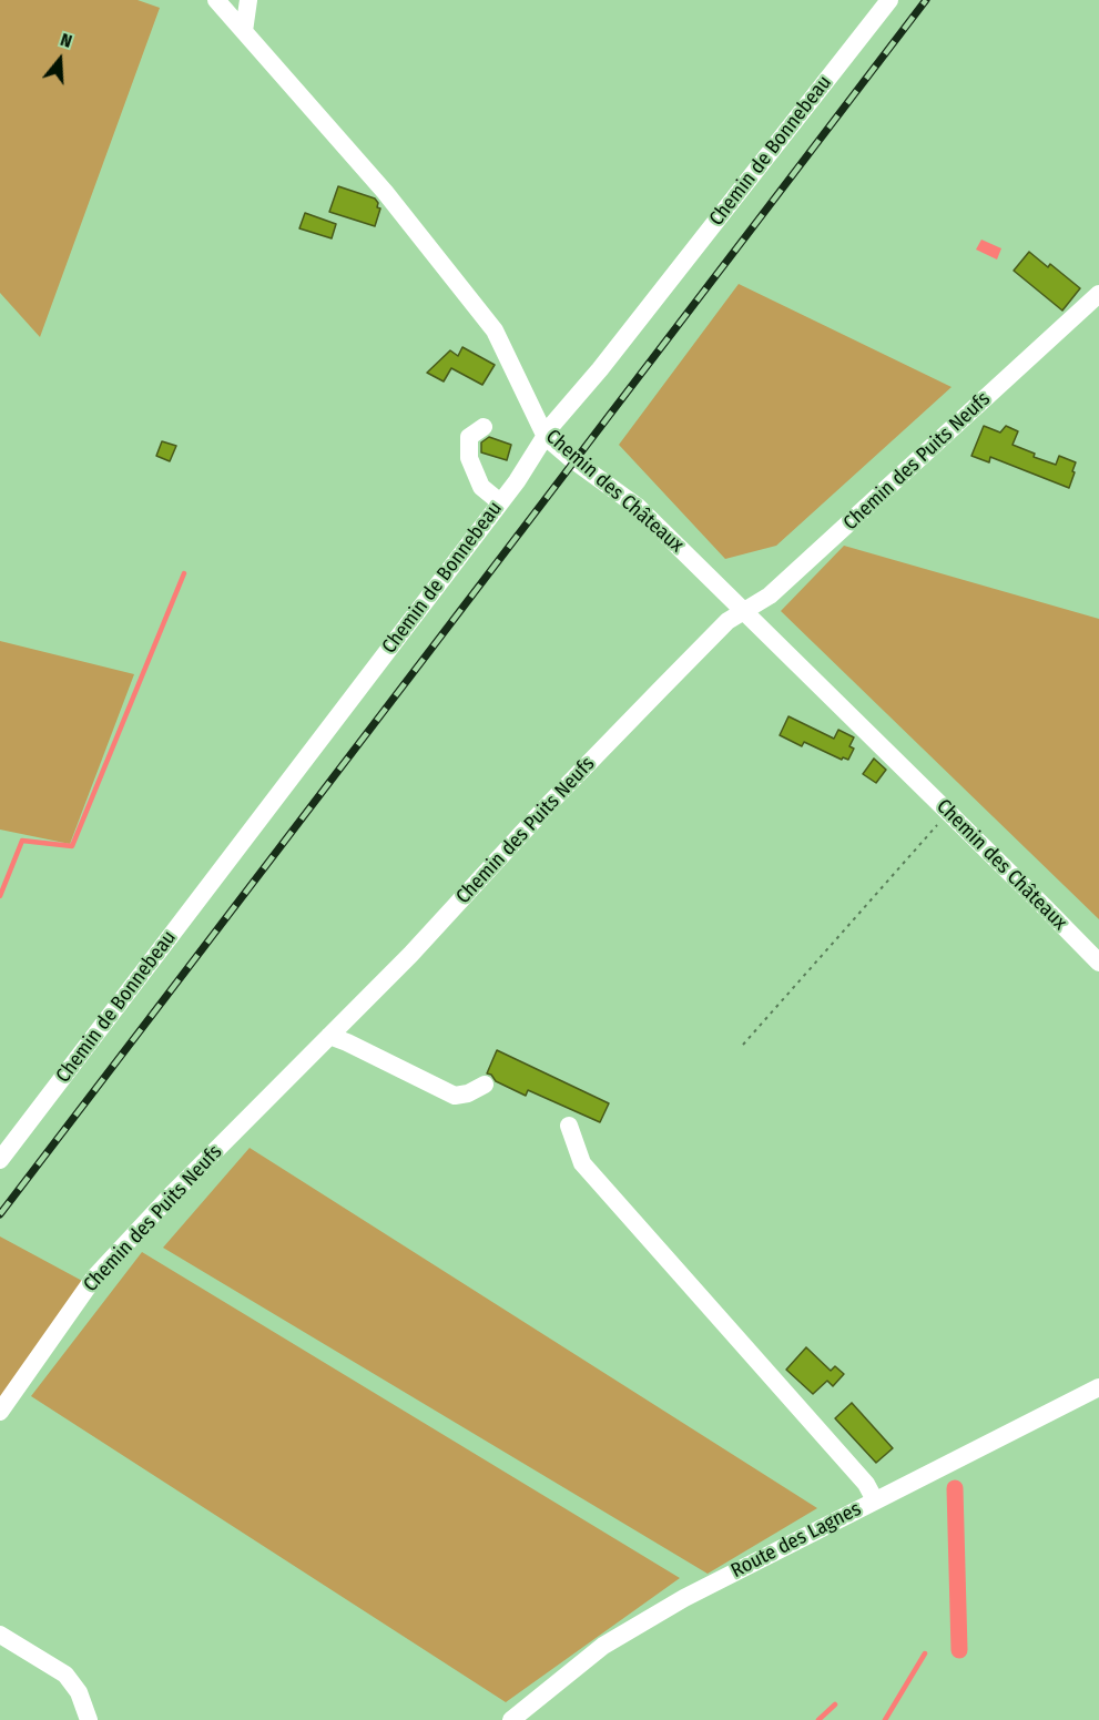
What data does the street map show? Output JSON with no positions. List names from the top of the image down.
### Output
{
  "streets": {
    "street": [
      "Chemin de Bonnebeau",
      "Chemin des Puits Neufs",
      "Chemin des Châteaux",
      "Route des Lagnes"
    ]
  },
  "crossings": [
    ["Chemin de Bonnebeau", "Chemin des Châteaux"],
    ["Chemin des Puits Neufs", "Chemin des Châteaux"]
  ],
  "north": "top"
}
